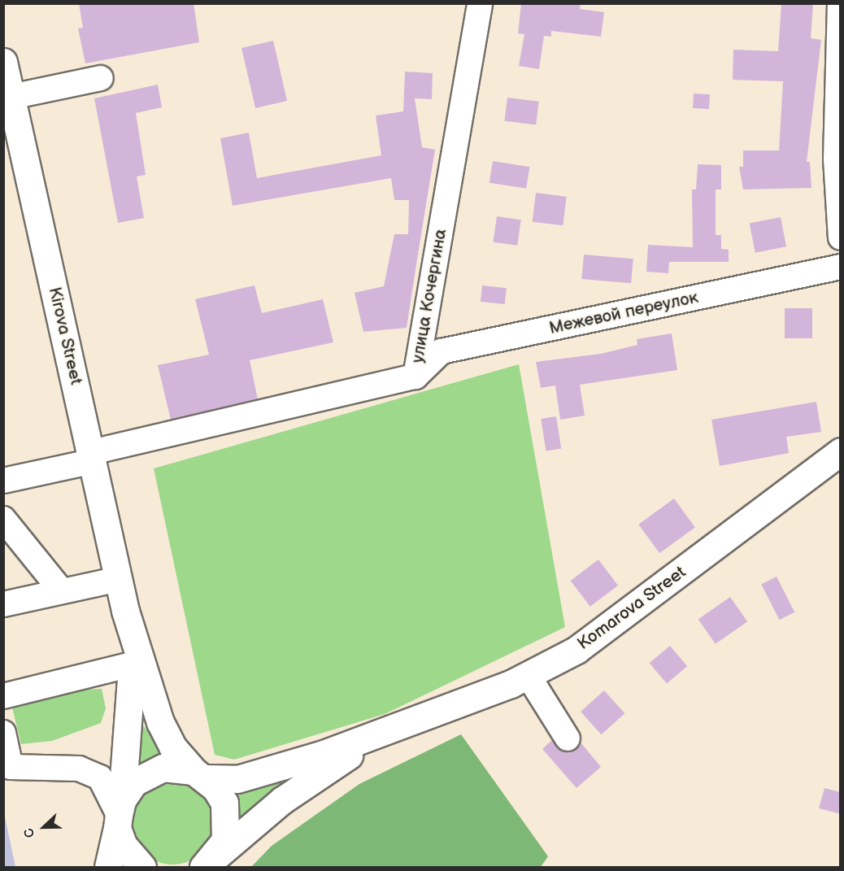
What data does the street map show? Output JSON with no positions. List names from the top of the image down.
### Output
{
  "streets": {
    "main road": ["Kirova Street", "Komarova Street"],
    "street": ["улица Кочергина", "Межевой переулок"]
  },
  "crossings": [
    ["улица Кочергина", "Межевой переулок"],
    ["улица Кочергина", "Kirova Street"]
  ],
  "north": "left"
}
